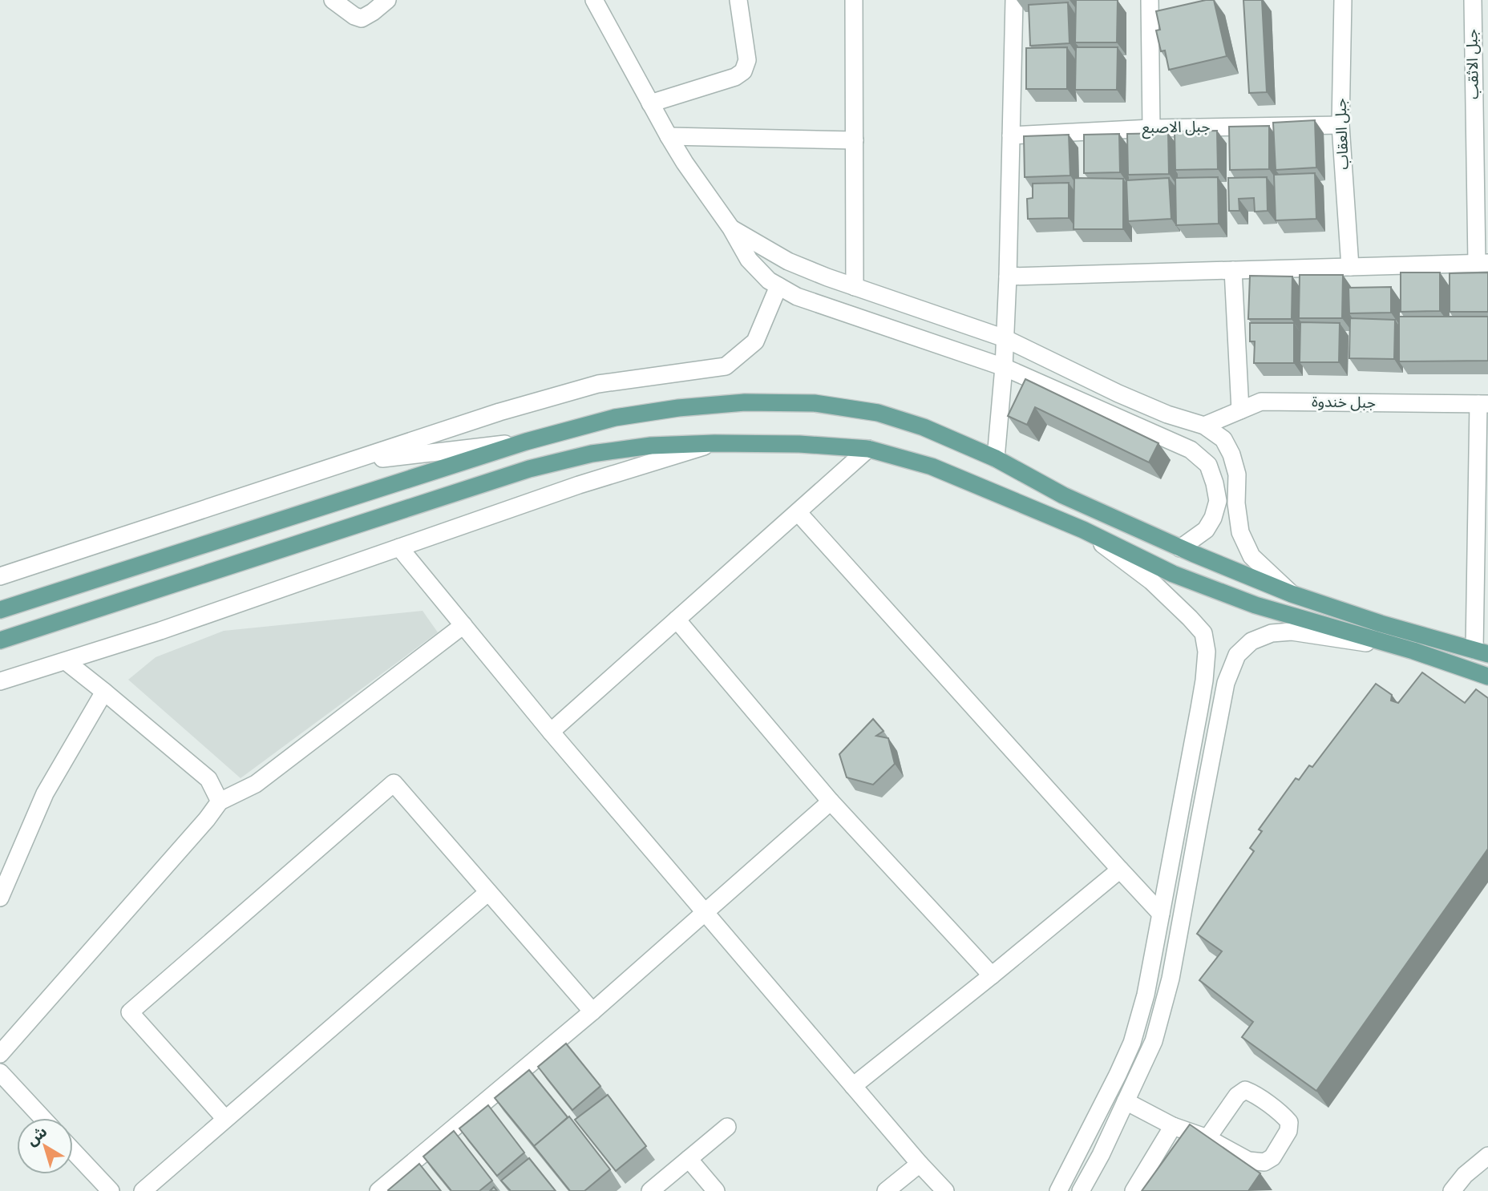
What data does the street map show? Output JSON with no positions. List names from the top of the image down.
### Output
{
  "streets": {
    "street": [
      "جبل الاثقب",
      "جبل الاصبع",
      "جبل العقاب",
      "جبل خندوة"
    ]
  },
  "crossings": [
    ["جبل الاصبع", "جبل العقاب"]
  ],
  "north": "top left"
}
